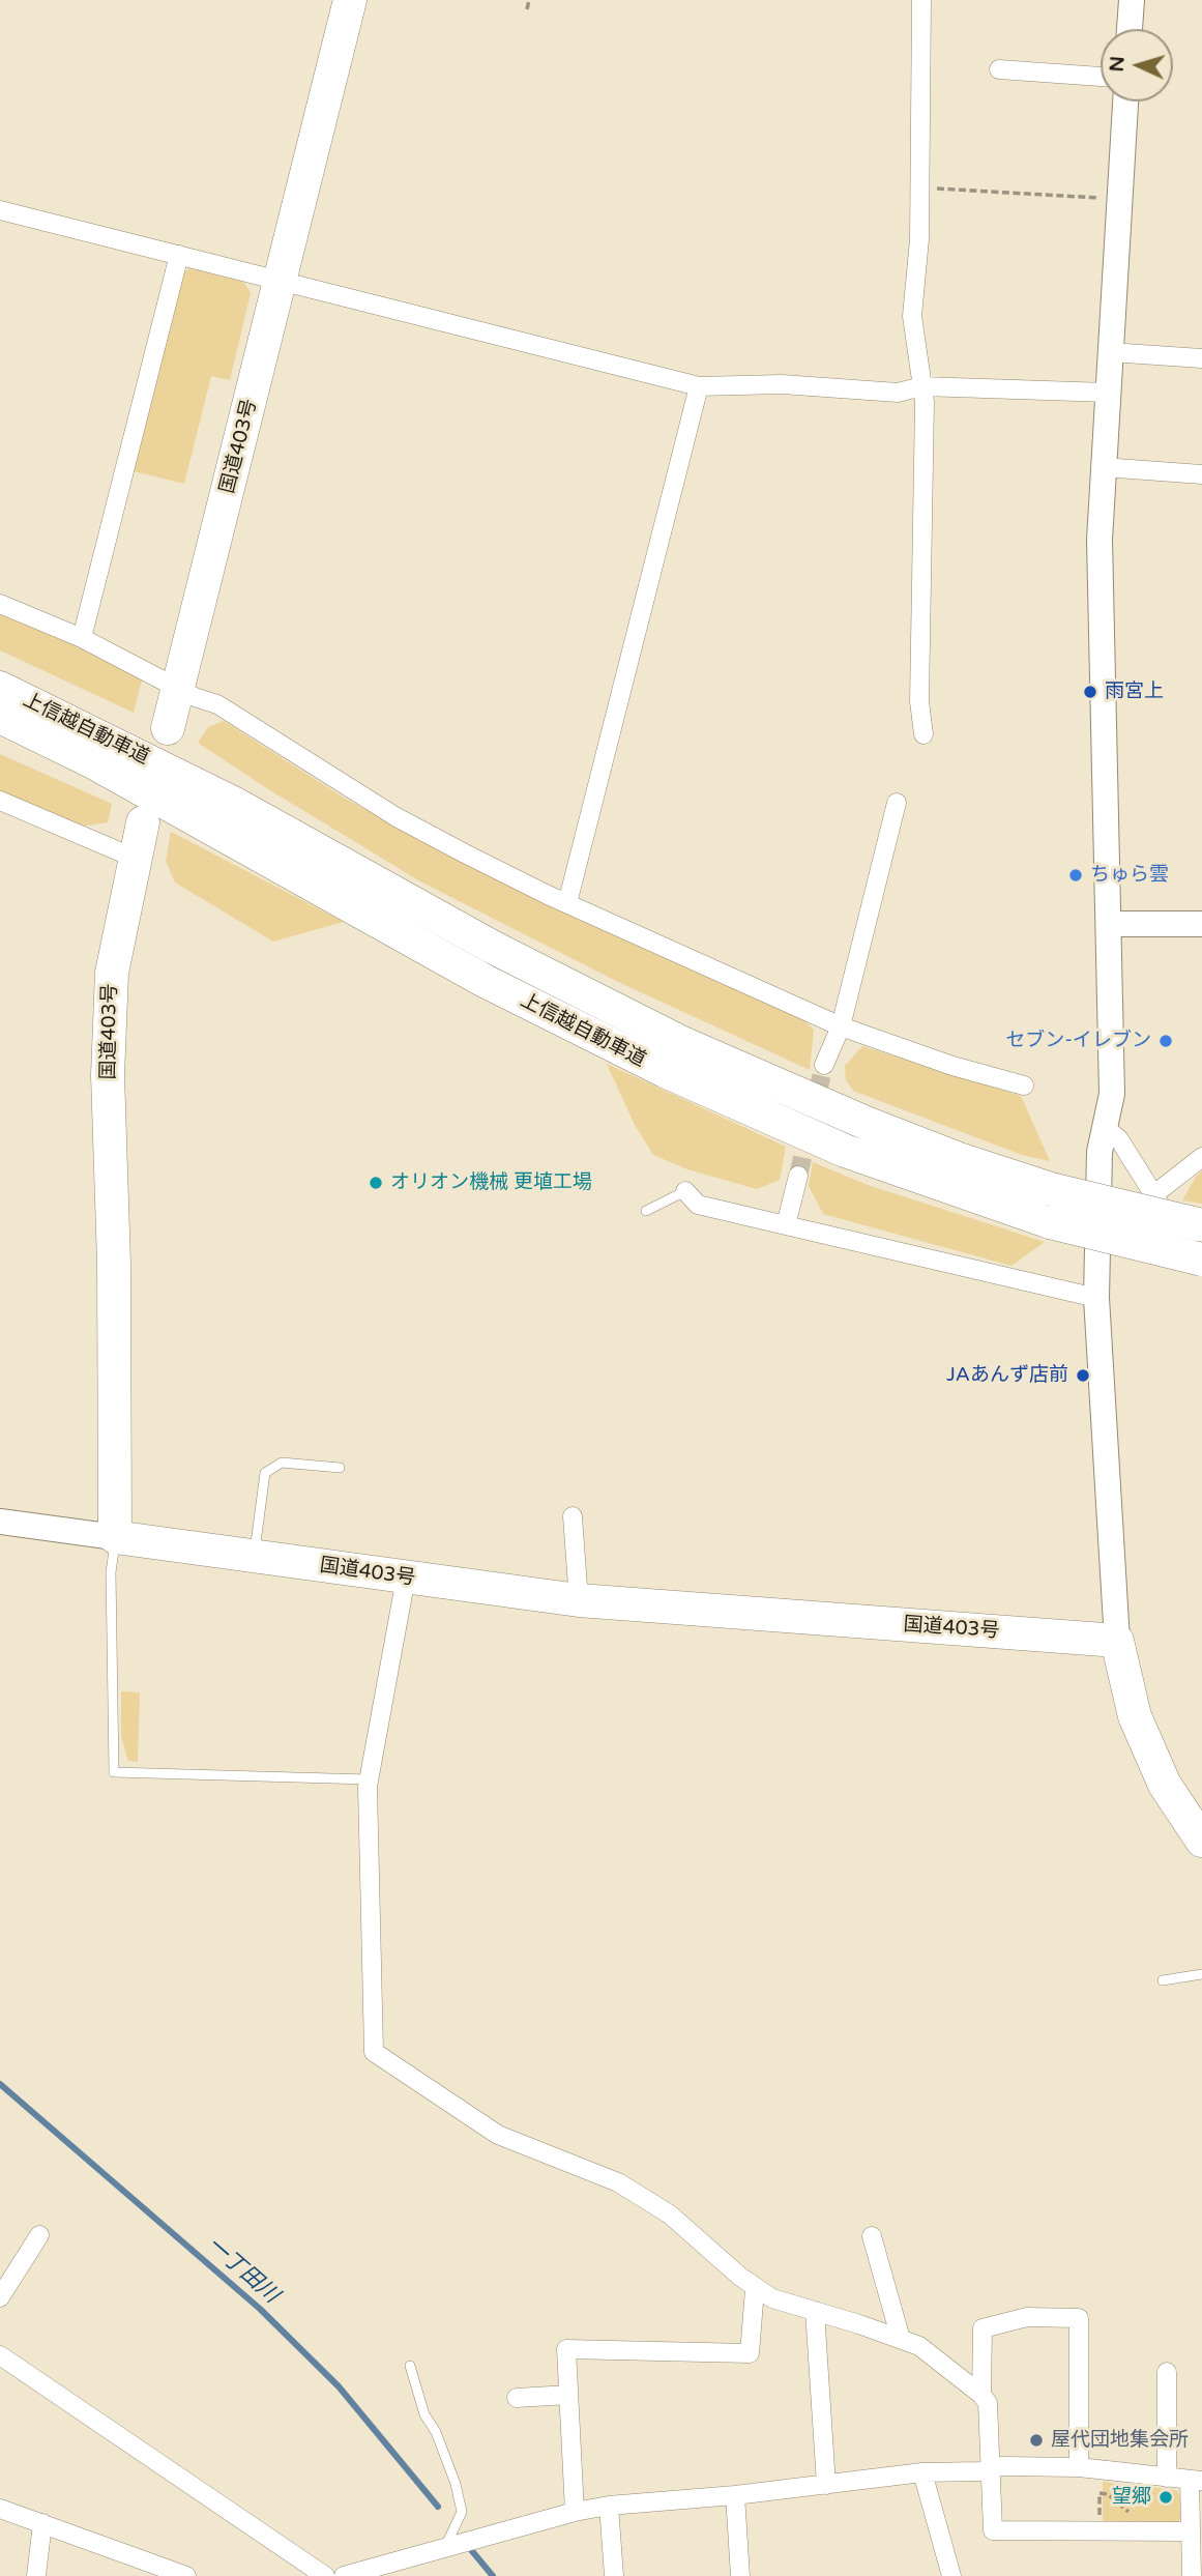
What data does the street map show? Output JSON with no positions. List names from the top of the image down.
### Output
{
  "streets": {
    "highway": ["国道403号", "上信越自動車道"]
  },
  "water": ["一丁田川"],
  "places": [
    "雨宮上",
    "ちゅら雲",
    "セブン-イレブン",
    "オリオン機械 更埴工場",
    "JAあんず店前",
    "屋代団地集会所",
    "望郷"
  ],
  "north": "left"
}
